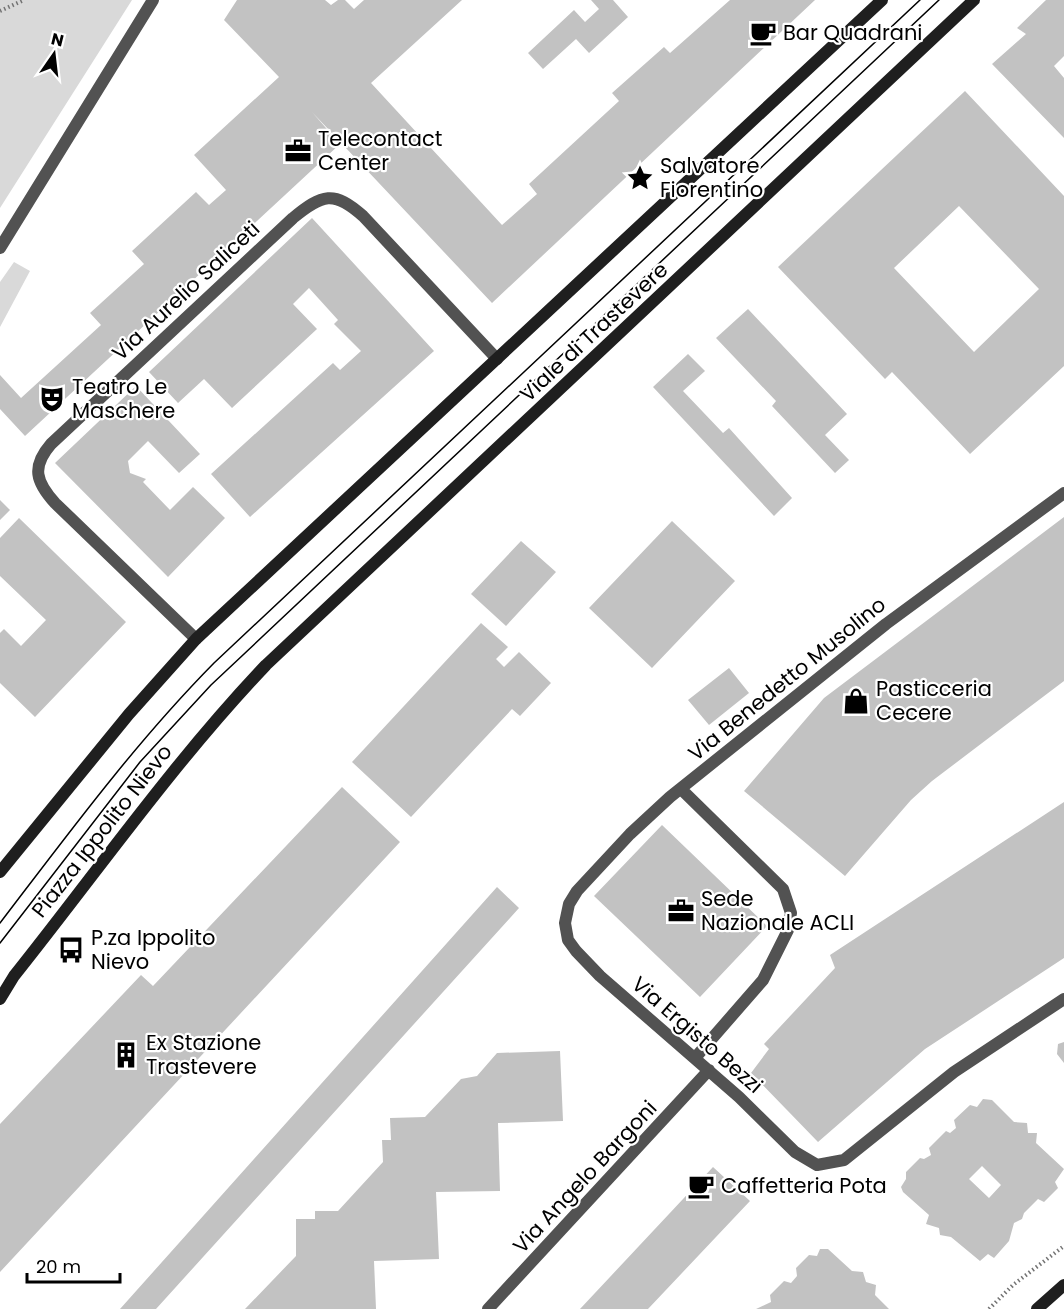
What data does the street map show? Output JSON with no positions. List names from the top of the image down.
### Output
{
  "streets": {
    "main road": ["Viale di Trastevere", "Piazza Ippolito Nievo"],
    "street": [
      "Via Aurelio Saliceti",
      "Via Benedetto Musolino",
      "Via Ergisto Bezzi",
      "Via Angelo Bargoni"
    ]
  },
  "crossings": [
    ["Viale di Trastevere", "Piazza Ippolito Nievo"],
    ["Via Benedetto Musolino", "Via Ergisto Bezzi"],
    ["Via Ergisto Bezzi", "Via Angelo Bargoni"]
  ],
  "places": {
    "cafe": ["Bar Quadrani", "Caffetteria Pota"],
    "office": ["Telecontact Center", "Sede Nazionale ACLI"],
    "place": ["Salvatore Fiorentino"],
    "theatre": ["Teatro Le Maschere"],
    "shop": ["Pasticceria Cecere"],
    "bus stop": ["P.za Ippolito Nievo"],
    "building": ["Ex Stazione Trastevere"]
  },
  "scale_bar": "20 m",
  "north": "top"
}
